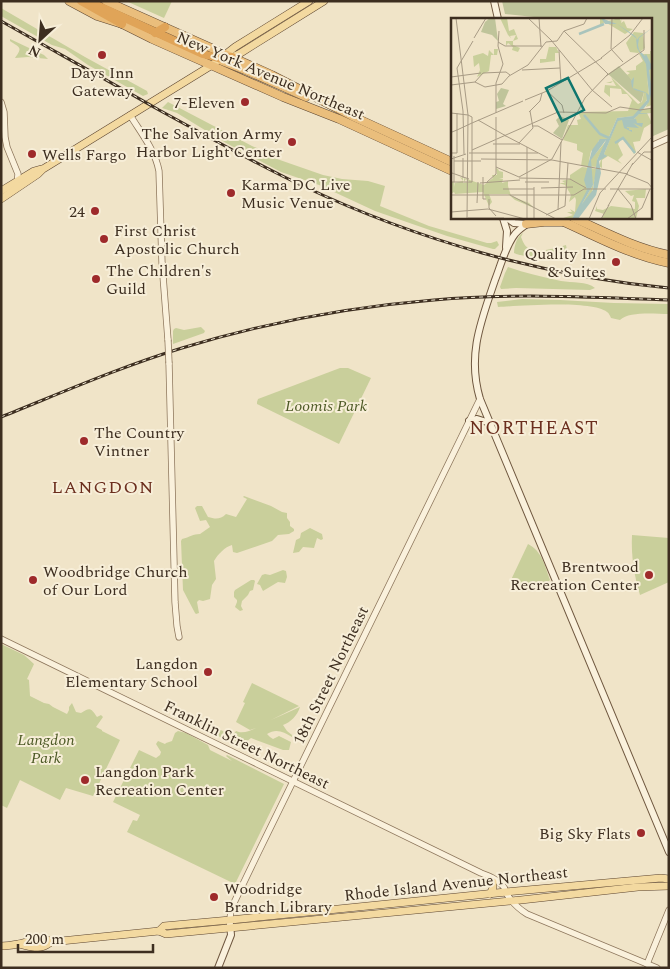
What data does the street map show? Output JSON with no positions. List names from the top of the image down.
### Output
{
  "streets": {
    "highway": ["New York Avenue Northeast"],
    "main road": ["18th Street Northeast", "Rhode Island Avenue Northeast"],
    "street": ["Franklin Street Northeast"]
  },
  "crossings": [
    ["18th Street Northeast", "Franklin Street Northeast"],
    ["18th Street Northeast", "Rhode Island Avenue Northeast"],
    ["Franklin Street Northeast", "Rhode Island Avenue Northeast"]
  ],
  "districts": ["NORTHEAST", "LANGDON"],
  "parks": ["Loomis Park", "Langdon Park"],
  "places": [
    "Days Inn Gateway",
    "7-Eleven",
    "The Salvation Army Harbor Light Center",
    "Wells Fargo",
    "Karma DC Live Music Venue",
    "24",
    "First Christ Apostolic Church",
    "Quality Inn & Suites",
    "The Children's Guild",
    "The Country Vintner",
    "Brentwood Recreation Center",
    "Woodbridge Church of Our Lord",
    "Langdon Elementary School",
    "Langdon Park Recreation Center",
    "Big Sky Flats",
    "Woodridge Branch Library"
  ],
  "scale_bar": "200 m",
  "north": "bottom left"
}
